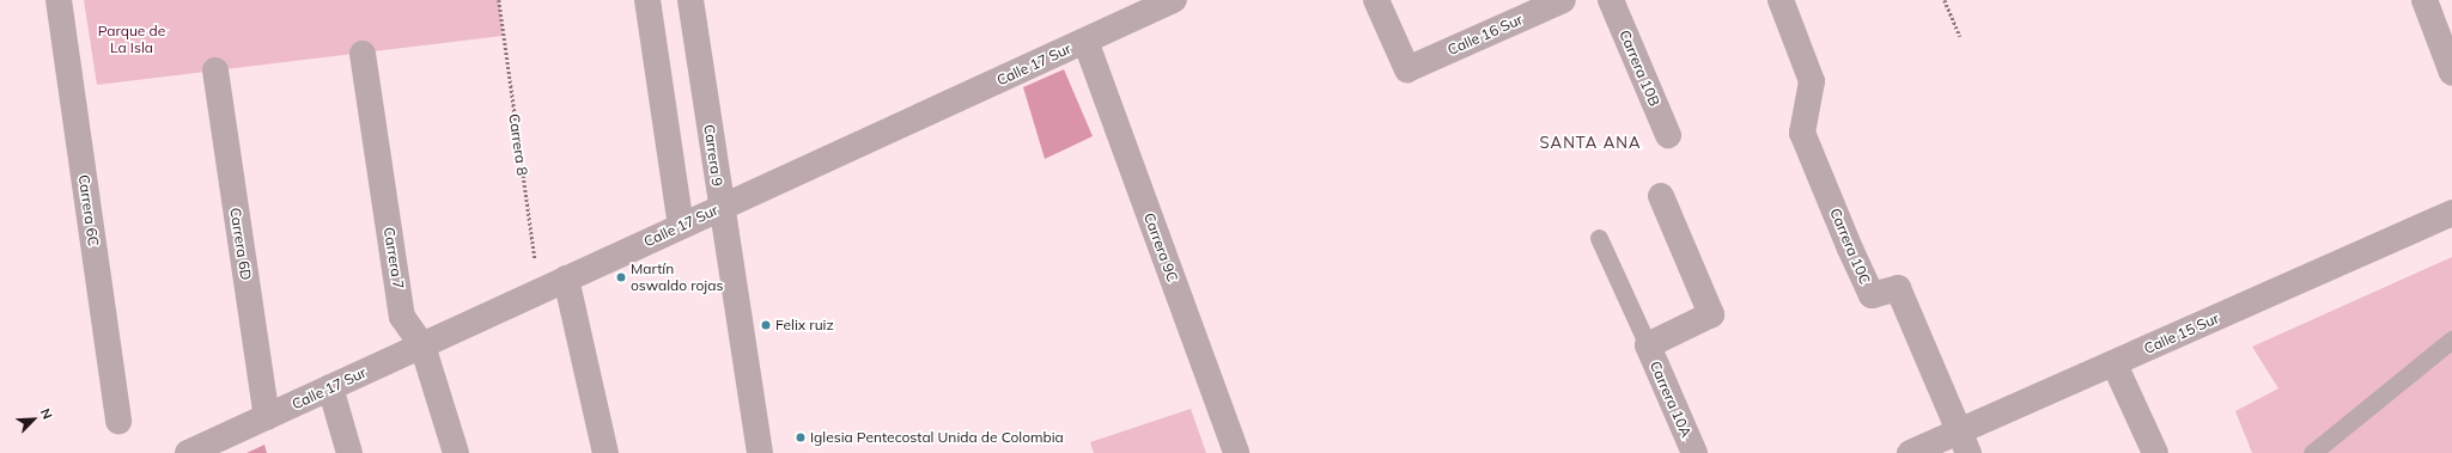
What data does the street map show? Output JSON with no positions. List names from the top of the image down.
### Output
{
  "streets": {
    "street": [
      "Calle 16 Sur",
      "Calle 17 Sur",
      "Carrera 10B",
      "Carrera 9",
      "Carrera 6C",
      "Carrera 6D",
      "Carrera 10C",
      "Carrera 9C",
      "Carrera 7",
      "Calle 15 Sur",
      "Carrera 10A"
    ],
    "path": ["Carrera 8"]
  },
  "crossings": [
    ["Calle 17 Sur", "Carrera 8"],
    ["Calle 17 Sur", "Carrera 9"],
    ["Calle 17 Sur", "Carrera 6D"],
    ["Calle 17 Sur", "Carrera 9C"],
    ["Calle 17 Sur", "Carrera 7"],
    ["Carrera 10C", "Calle 15 Sur"]
  ],
  "districts": ["SANTA ANA"],
  "parks": ["Parque de La Isla"],
  "places": ["Martín oswaldo rojas", "Felix ruiz", "Iglesia Pentecostal Unida de Colombia"],
  "north": "top right"
}
